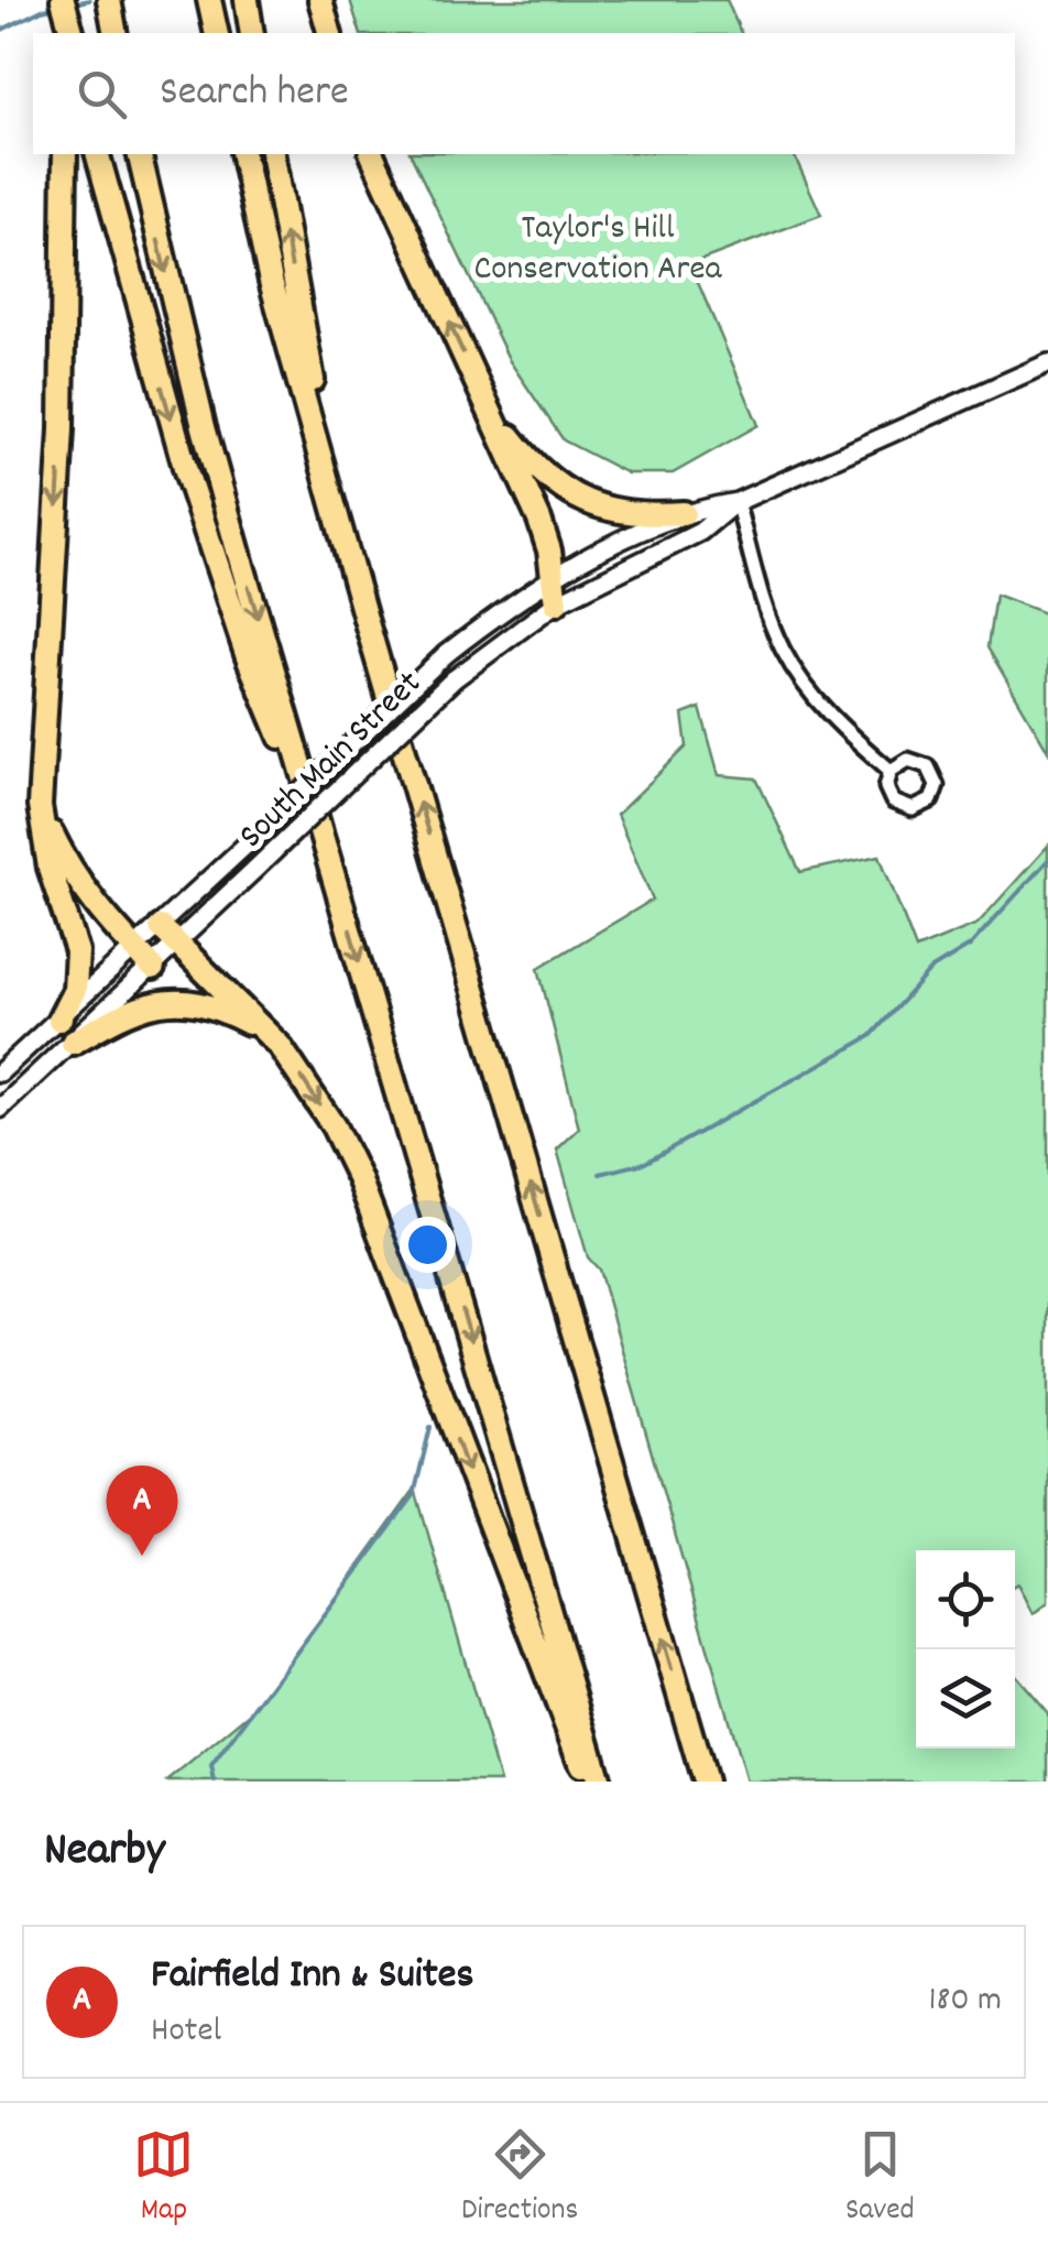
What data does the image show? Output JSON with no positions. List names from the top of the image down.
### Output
{
  "streets": {
    "main road": ["South Main Street"]
  },
  "parks": ["Taylor's Hill Conservation Area"],
  "page": {
    "search": "Search here",
    "pins": "A",
    "heading": "Nearby",
    "list": [
      {
        "mark": "A",
        "name": "Fairfield Inn & Suites",
        "note": "Hotel",
        "value": "180 m"
      }
    ],
    "nav": ["Map", "Directions", "Saved"]
  }
}
